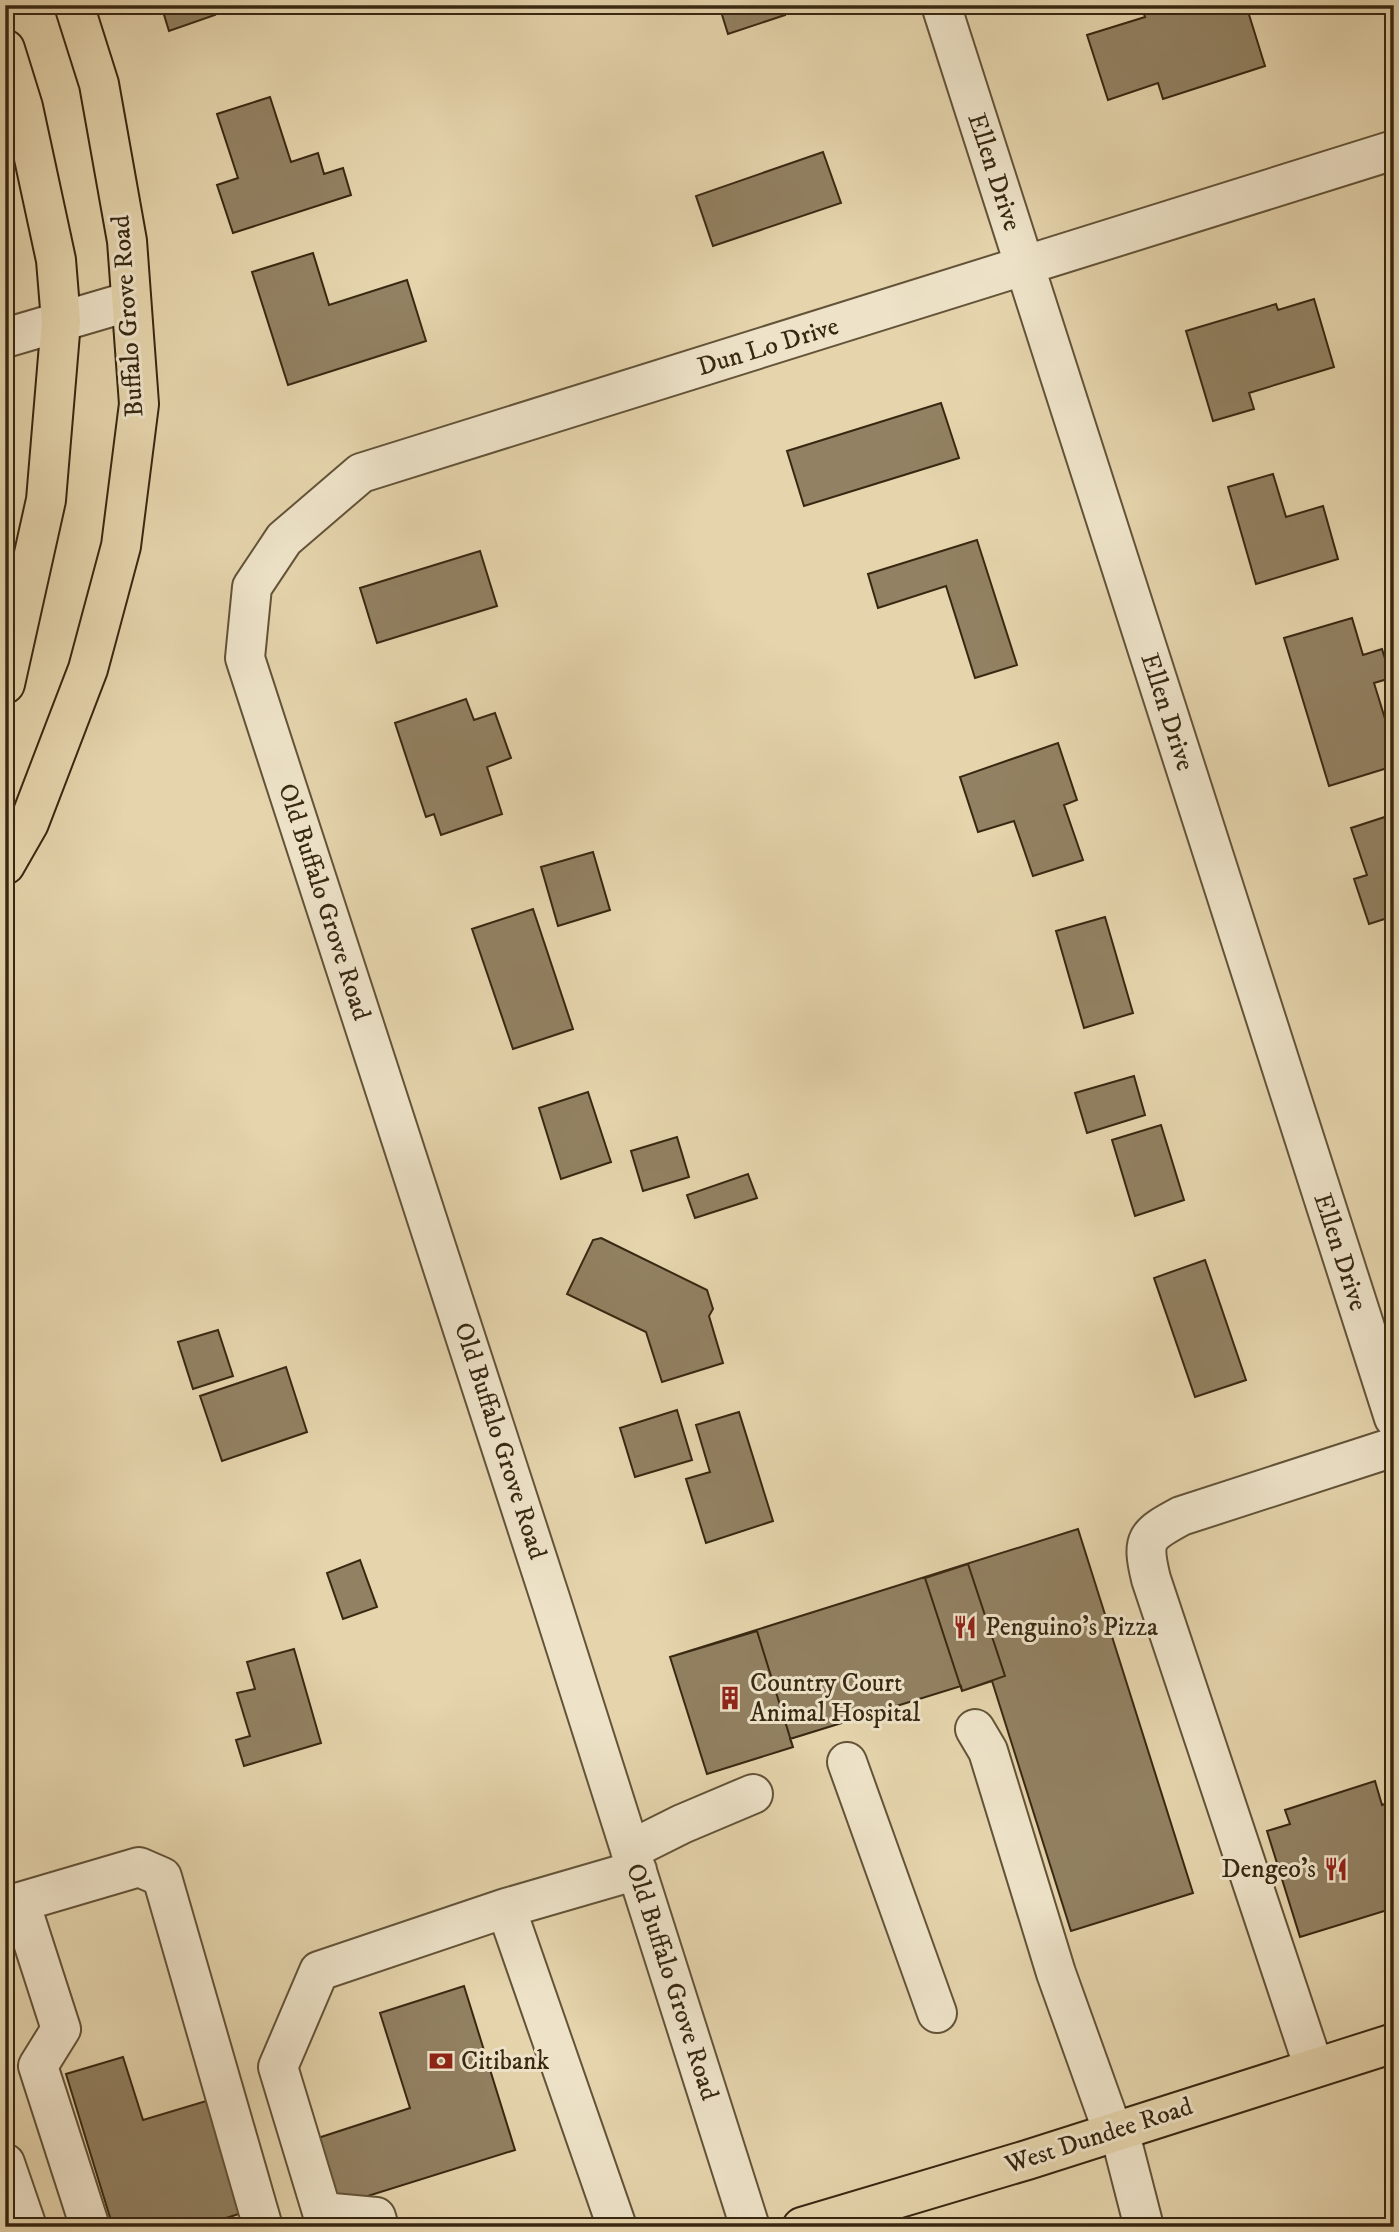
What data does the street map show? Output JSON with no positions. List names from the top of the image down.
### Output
{
  "streets": {
    "main road": ["Buffalo Grove Road", "West Dundee Road"],
    "street": ["Ellen Drive", "Dun Lo Drive", "Old Buffalo Grove Road"]
  },
  "crossings": [
    ["Ellen Drive", "Dun Lo Drive"],
    ["Dun Lo Drive", "Old Buffalo Grove Road"]
  ],
  "places": {
    "restaurant": ["Penguino's Pizza", "Dengeo's"],
    "building": ["Country Court Animal Hospital"],
    "bank": ["Citibank"]
  }
}
